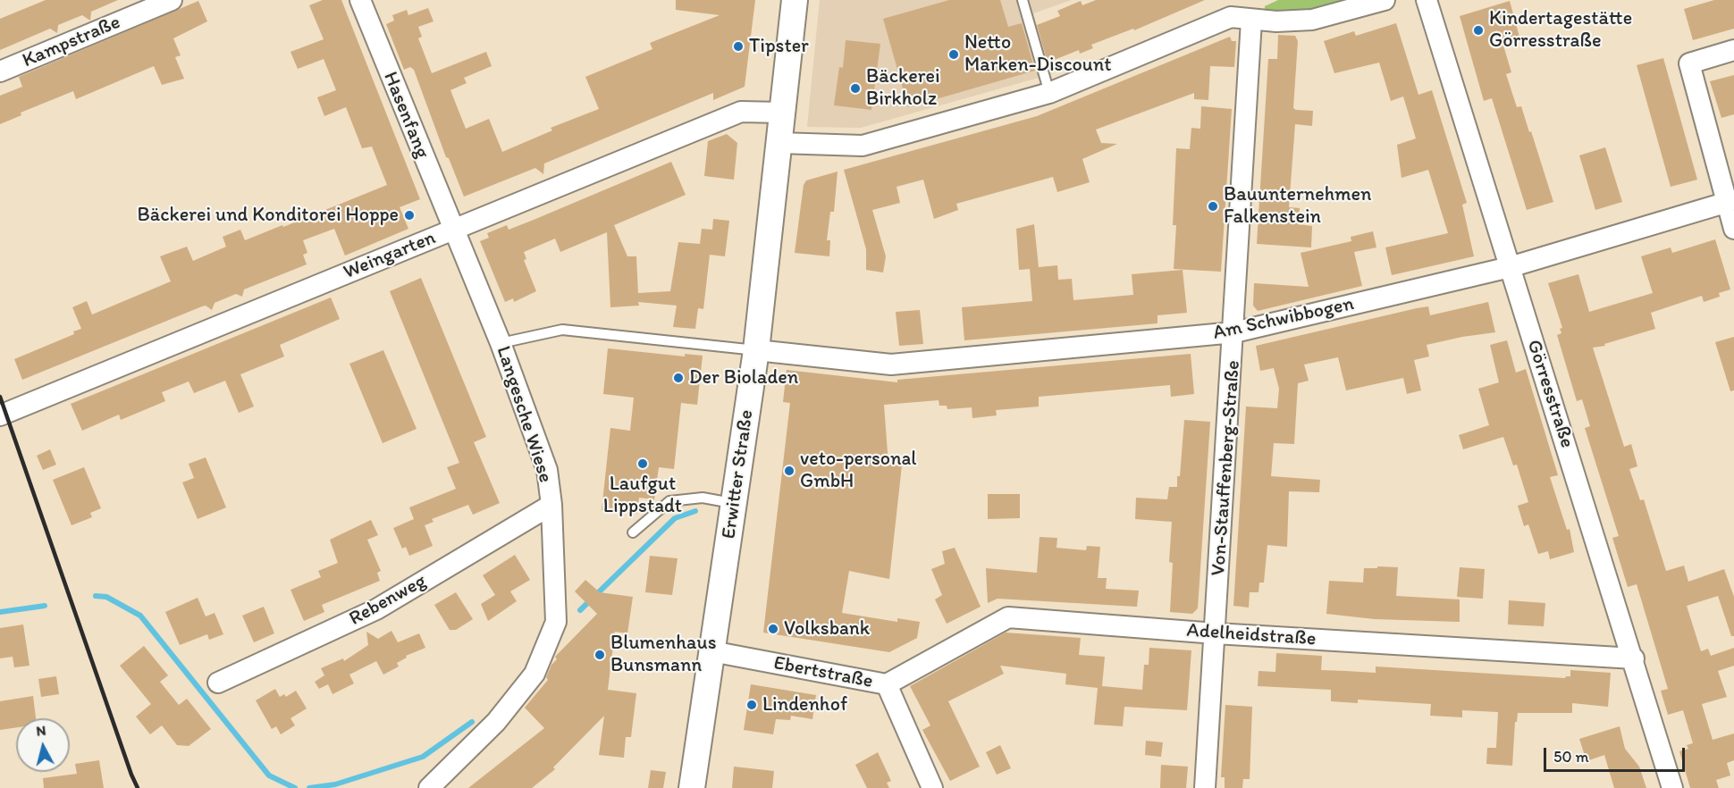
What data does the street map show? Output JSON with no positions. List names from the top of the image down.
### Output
{
  "streets": {
    "street": [
      "Kampstraße",
      "Hasenfang",
      "Weingarten",
      "Am Schwibbogen",
      "Görresstraße",
      "Langesche Wiese",
      "Von-Stauffenberg-Straße",
      "Erwitter Straße",
      "Rebenweg",
      "Adelheidstraße",
      "Ebertstraße"
    ]
  },
  "crossings": [
    ["Hasenfang", "Weingarten"],
    ["Hasenfang", "Langesche Wiese"],
    ["Weingarten", "Langesche Wiese"],
    ["Weingarten", "Erwitter Straße"],
    ["Am Schwibbogen", "Görresstraße"],
    ["Am Schwibbogen", "Von-Stauffenberg-Straße"],
    ["Am Schwibbogen", "Erwitter Straße"],
    ["Görresstraße", "Adelheidstraße"],
    ["Langesche Wiese", "Rebenweg"],
    ["Von-Stauffenberg-Straße", "Adelheidstraße"],
    ["Erwitter Straße", "Ebertstraße"],
    ["Adelheidstraße", "Ebertstraße"]
  ],
  "places": [
    "Kindertagestätte Görresstraße",
    "Tipster",
    "Netto Marken-Discount",
    "Bäckerei Birkholz",
    "Bauunternehmen Falkenstein",
    "Bäckerei und Konditorei Hoppe",
    "Der Bioladen",
    "Laufgut Lippstadt",
    "veto-personal GmbH",
    "Volksbank",
    "Blumenhaus Bunsmann",
    "Lindenhof"
  ],
  "scale_bar": "50 m",
  "north": "top"
}
